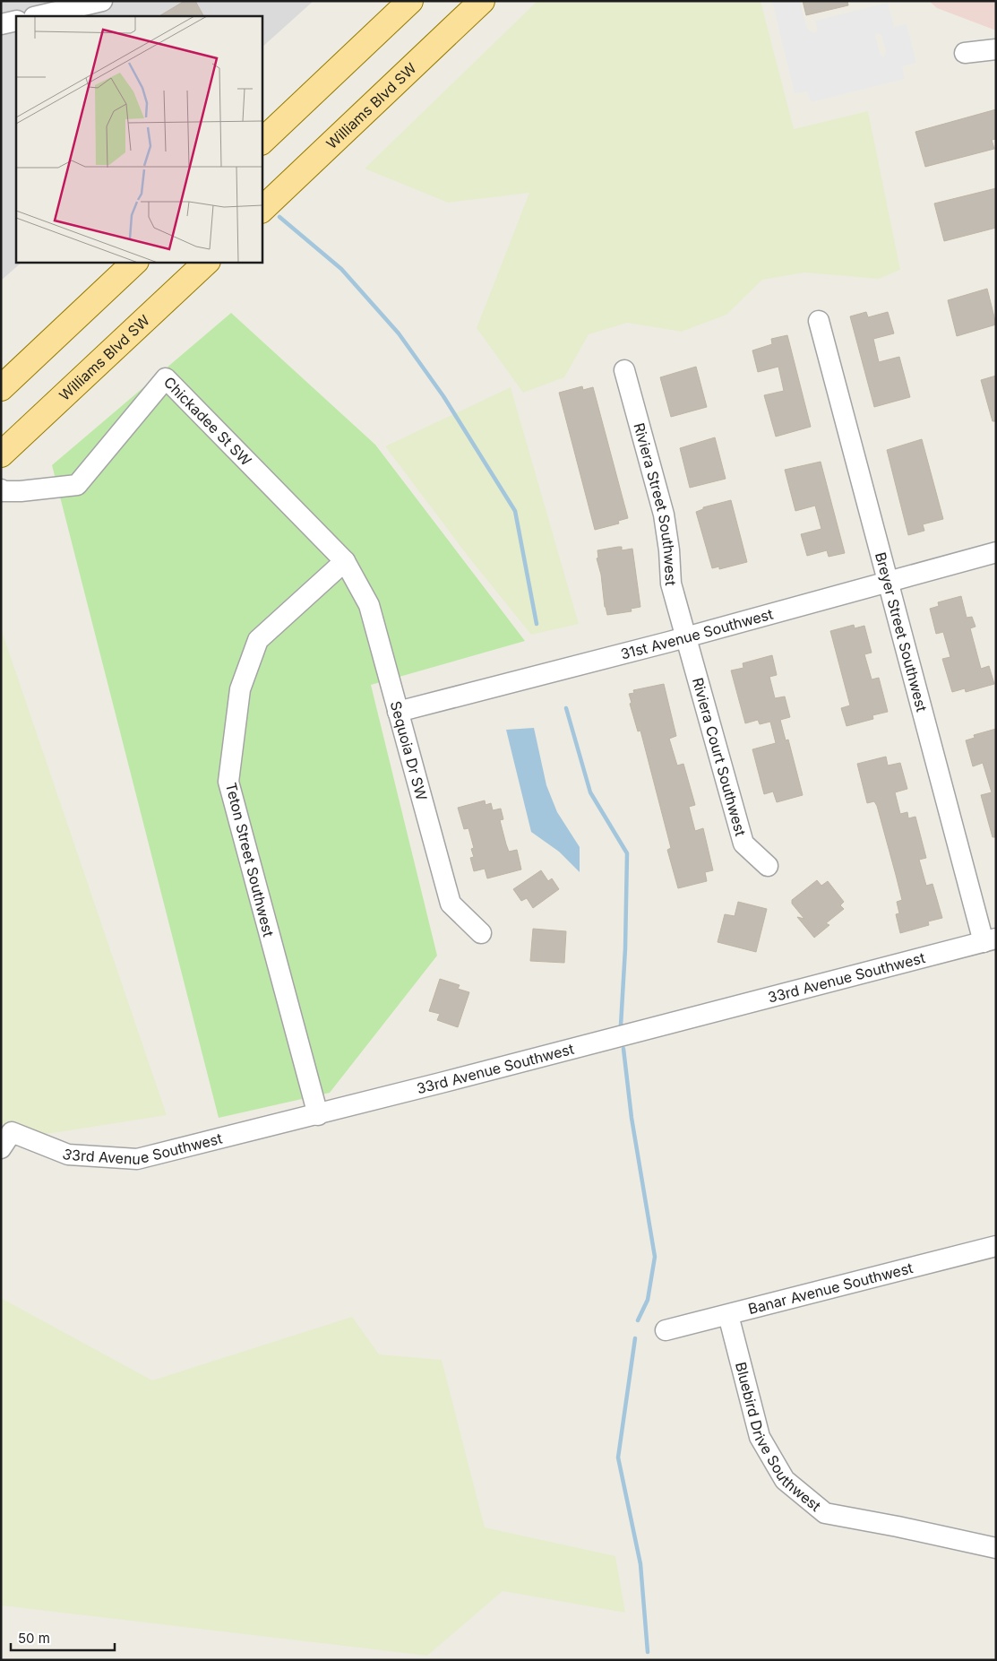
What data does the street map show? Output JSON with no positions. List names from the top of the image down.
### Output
{
  "streets": {
    "main road": ["Williams Blvd SW"],
    "street": [
      "Chickadee St SW",
      "Riviera Street Southwest",
      "Breyer Street Southwest",
      "31st Avenue Southwest",
      "Sequoia Dr SW",
      "Riviera Court Southwest",
      "Teton Street Southwest",
      "33rd Avenue Southwest",
      "Banar Avenue Southwest",
      "Bluebird Drive Southwest"
    ]
  },
  "crossings": [
    ["Chickadee St SW", "Sequoia Dr SW"],
    ["Chickadee St SW", "Teton Street Southwest"],
    ["Riviera Street Southwest", "31st Avenue Southwest"],
    ["Riviera Street Southwest", "Riviera Court Southwest"],
    ["Breyer Street Southwest", "31st Avenue Southwest"],
    ["Breyer Street Southwest", "33rd Avenue Southwest"],
    ["31st Avenue Southwest", "Sequoia Dr SW"],
    ["31st Avenue Southwest", "Riviera Court Southwest"],
    ["Sequoia Dr SW", "Teton Street Southwest"],
    ["Teton Street Southwest", "33rd Avenue Southwest"],
    ["Banar Avenue Southwest", "Bluebird Drive Southwest"]
  ],
  "scale_bar": "50 m"
}
